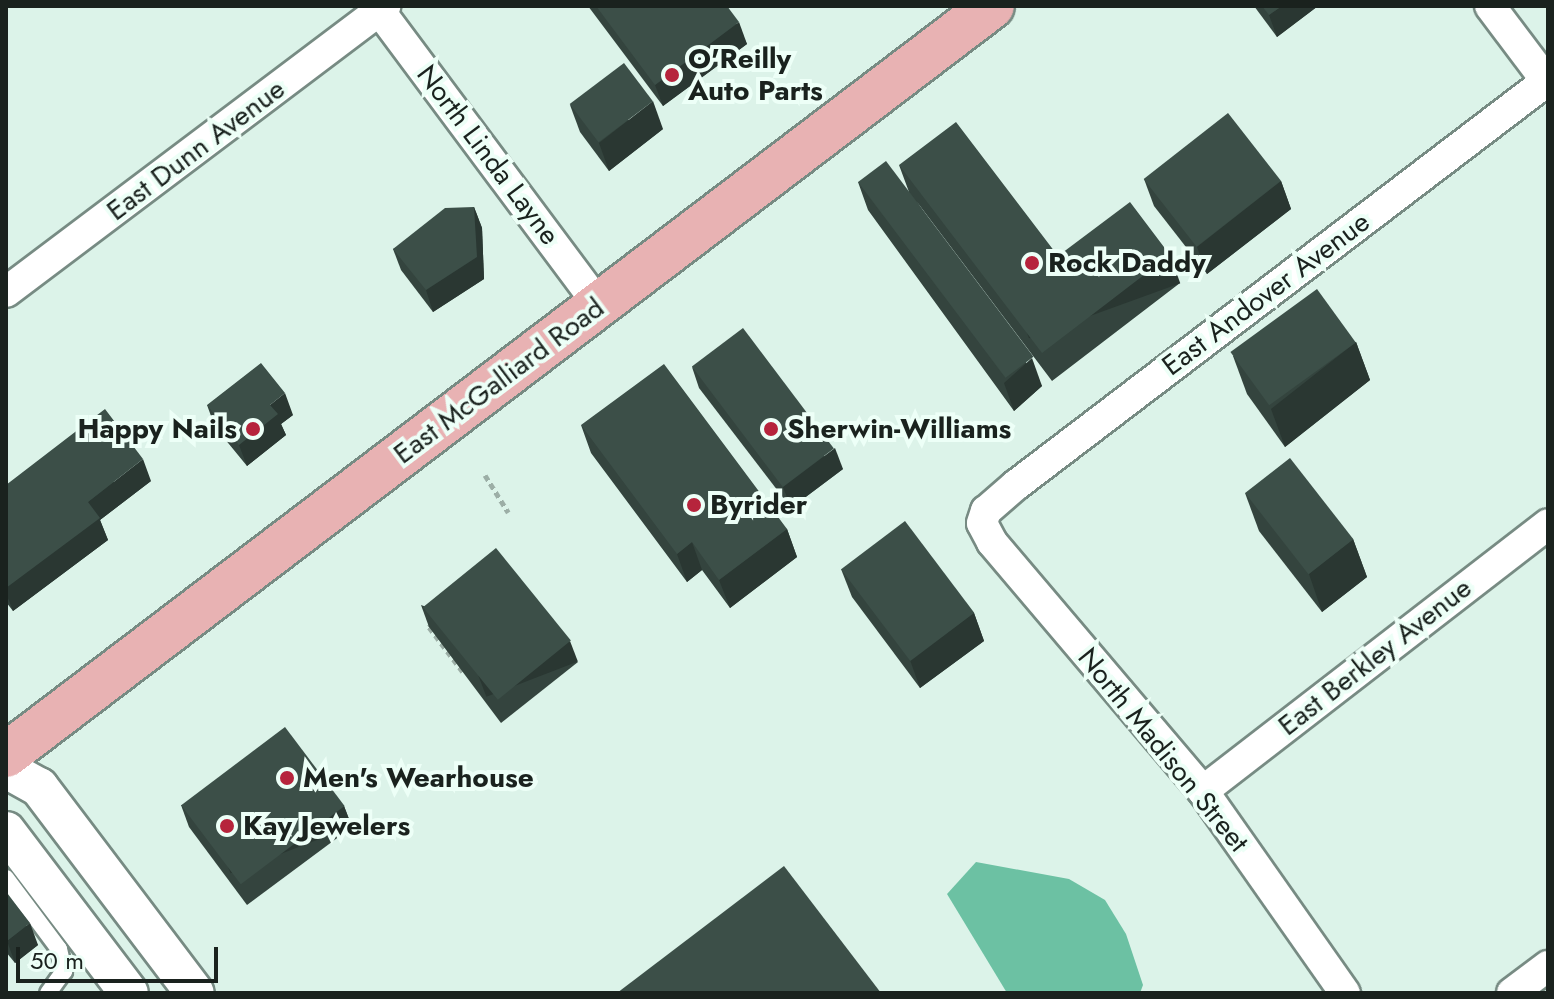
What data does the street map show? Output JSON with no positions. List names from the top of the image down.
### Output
{
  "streets": {
    "main road": ["East McGalliard Road"],
    "street": [
      "East Dunn Avenue",
      "North Linda Layne",
      "East Andover Avenue",
      "East Berkley Avenue",
      "North Madison Street"
    ]
  },
  "crossings": [
    ["East Dunn Avenue", "North Linda Layne"],
    ["North Linda Layne", "East McGalliard Road"],
    ["East Andover Avenue", "North Madison Street"],
    ["East Berkley Avenue", "North Madison Street"]
  ],
  "places": [
    "O'Reilly Auto Parts",
    "Rock Daddy",
    "Happy Nails",
    "Sherwin-Williams",
    "Byrider",
    "Men's Wearhouse",
    "Kay Jewelers"
  ],
  "scale_bar": "50 m"
}
